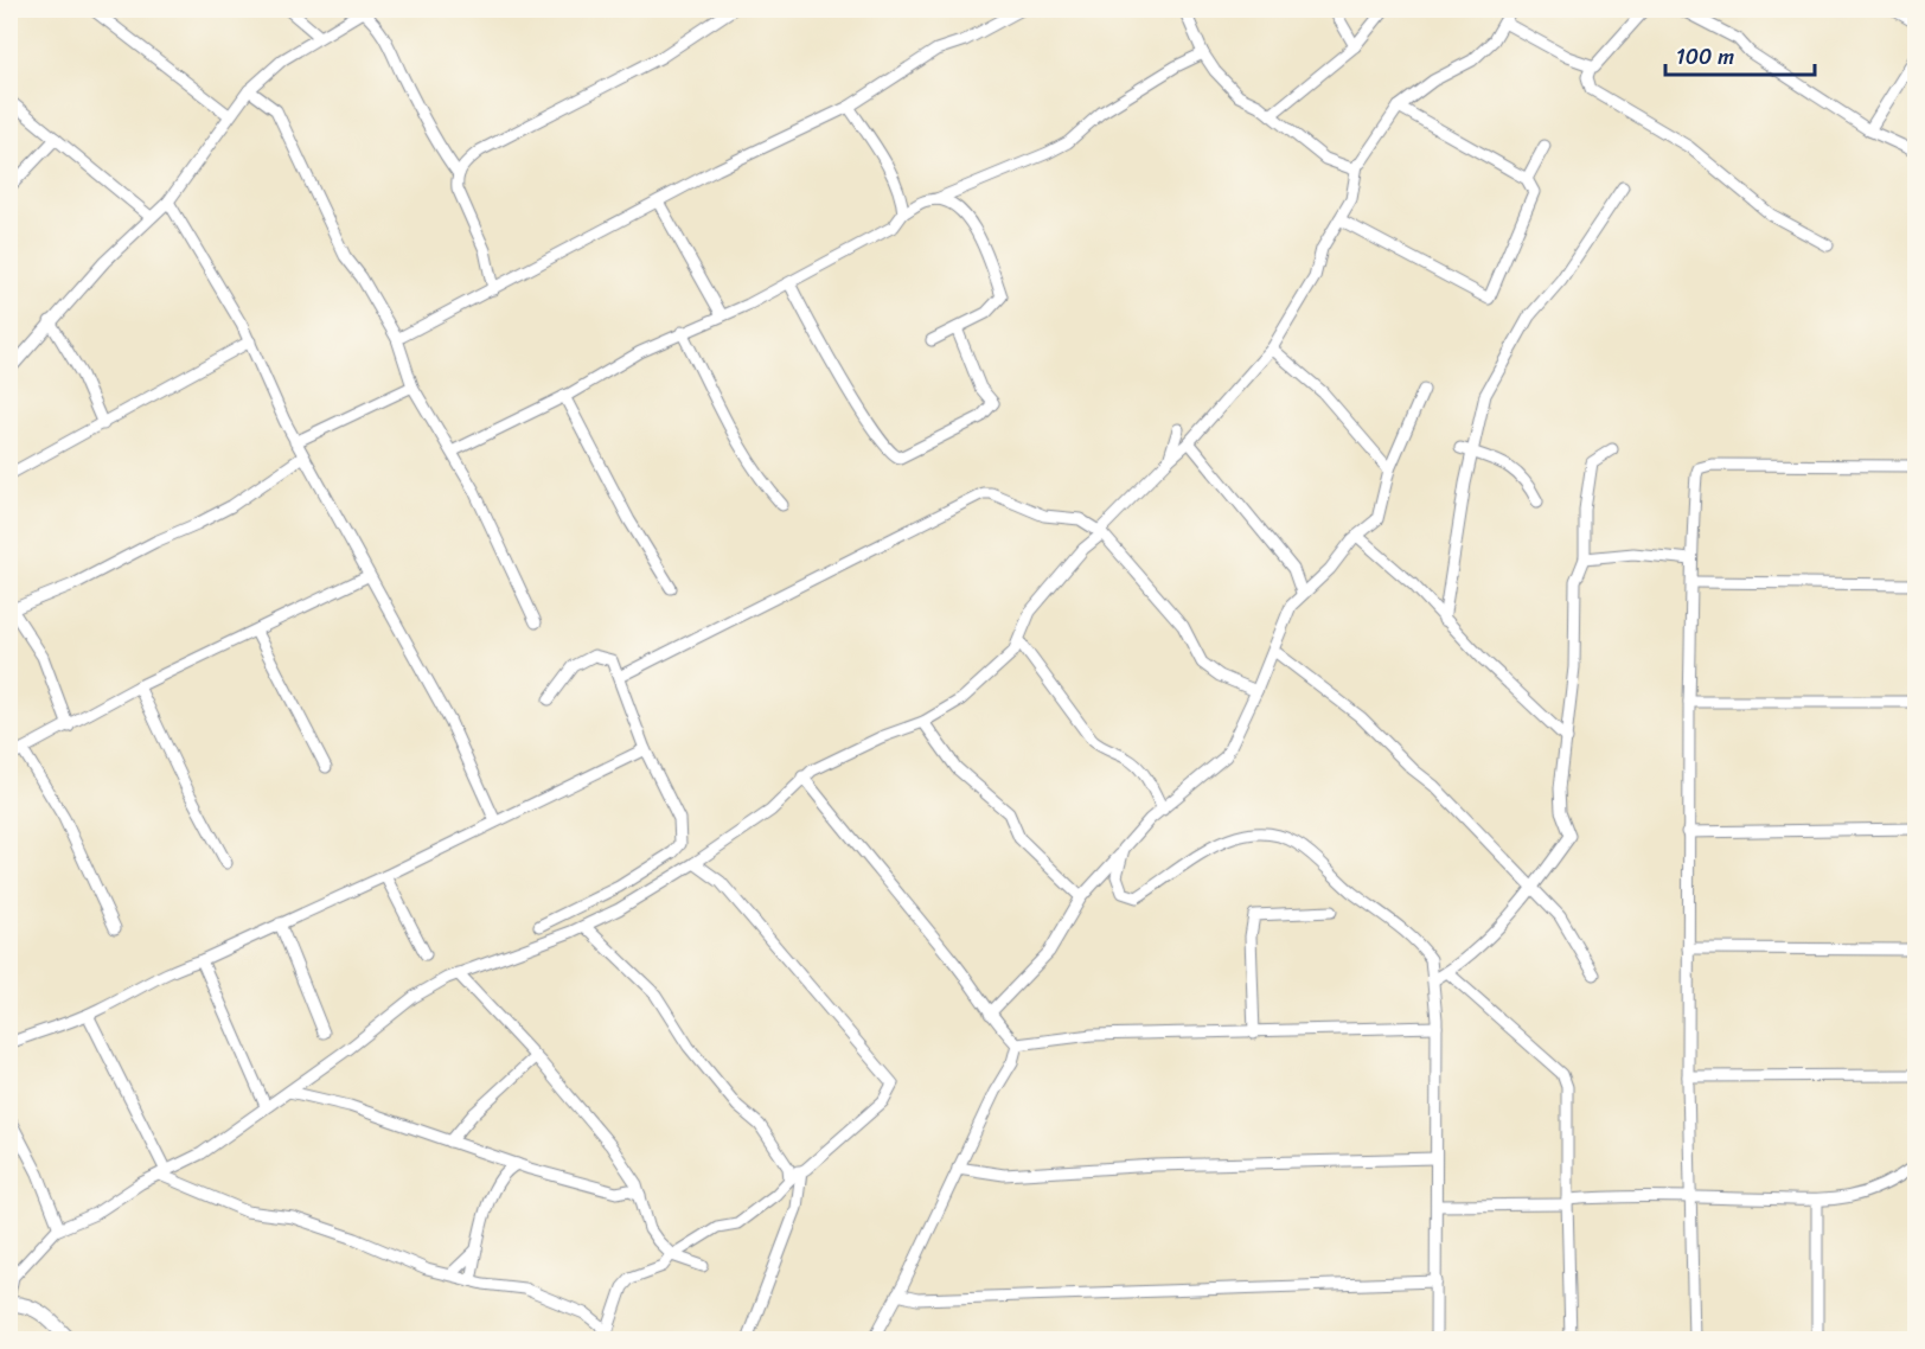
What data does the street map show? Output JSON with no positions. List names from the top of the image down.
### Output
{
  "scale_bar": "100 m"
}
